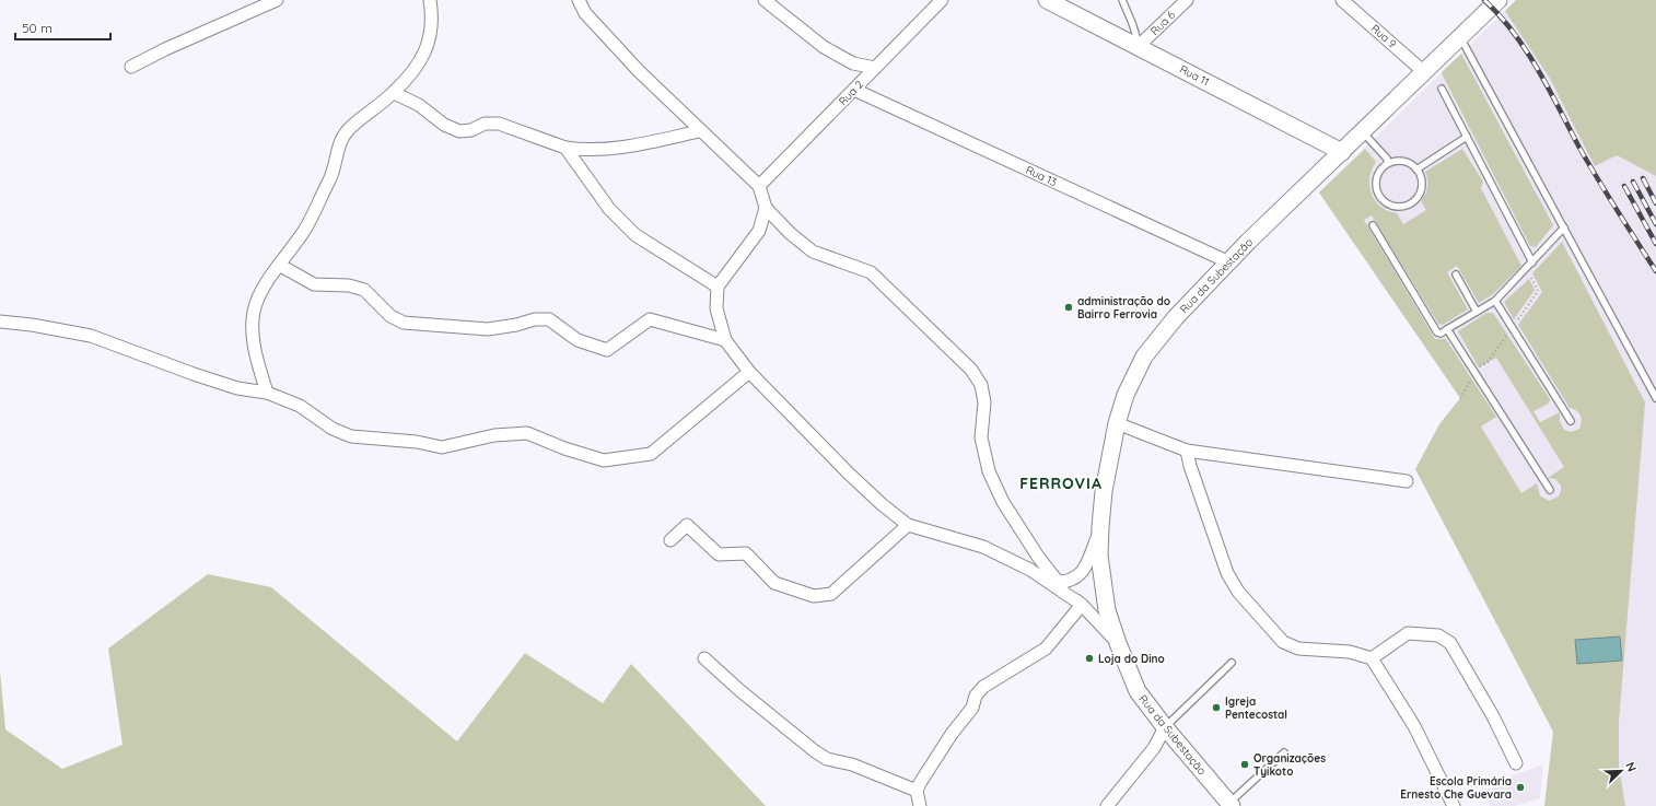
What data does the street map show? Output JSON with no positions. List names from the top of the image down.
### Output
{
  "streets": {
    "street": [
      "Rua 6",
      "Rua 9",
      "Rua 11",
      "Rua 2",
      "Rua 13",
      "Rua da Subestação"
    ]
  },
  "crossings": [
    ["Rua 6", "Rua 11"],
    ["Rua 9", "Rua da Subestação"],
    ["Rua 11", "Rua da Subestação"],
    ["Rua 2", "Rua 13"],
    ["Rua 13", "Rua da Subestação"]
  ],
  "districts": ["FERROVIA"],
  "places": [
    "administração do Bairro Ferrovia",
    "Loja do Dino",
    "Igreja Pentecostal",
    "Organizações Tyikoto",
    "Escola Primária Ernesto Che Guevara"
  ],
  "scale_bar": "50 m",
  "north": "top right"
}
